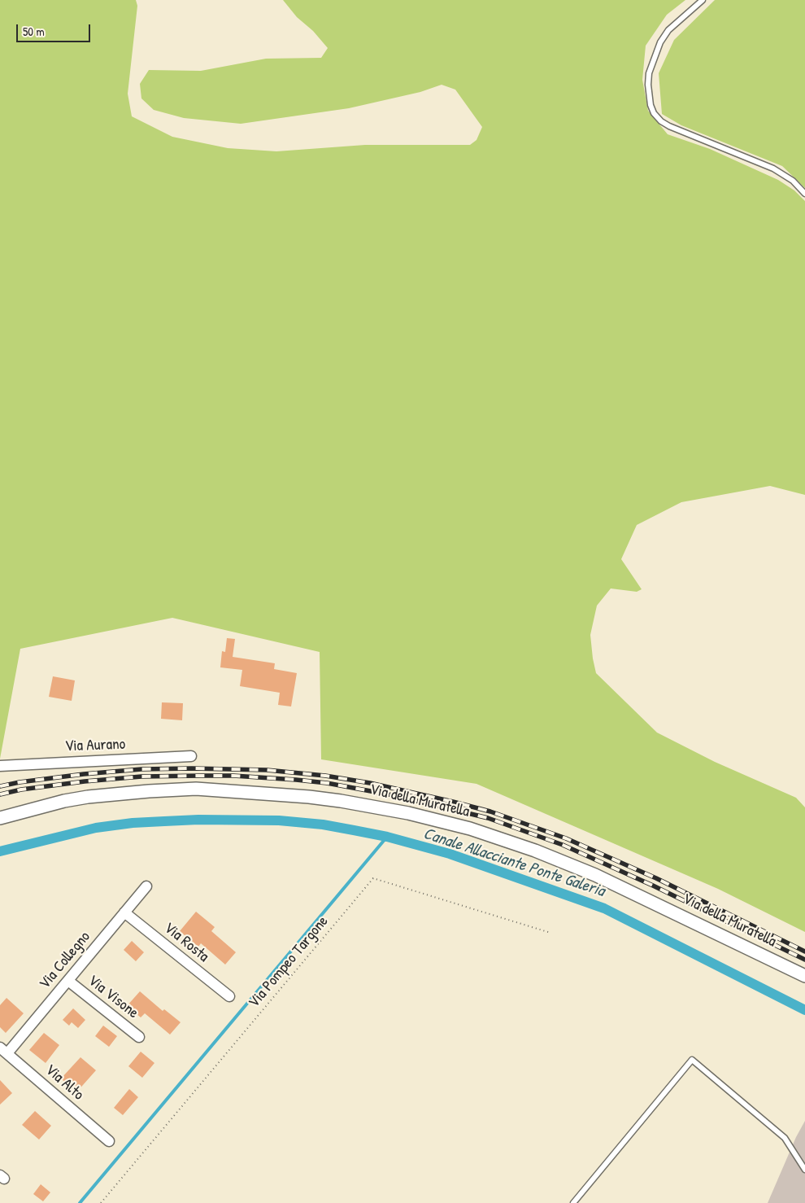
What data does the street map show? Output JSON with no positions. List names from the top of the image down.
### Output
{
  "streets": {
    "street": [
      "Via Aurano",
      "Via della Muratella",
      "Via Rosta",
      "Via Collegno",
      "Via Visone",
      "Via Alto"
    ],
    "path": ["Via Pompeo Targone"]
  },
  "crossings": [
    ["Via Rosta", "Via Collegno"],
    ["Via Collegno", "Via Visone"],
    ["Via Collegno", "Via Alto"]
  ],
  "water": ["Canale Allacciante Ponte Galeria"],
  "scale_bar": "50 m"
}
